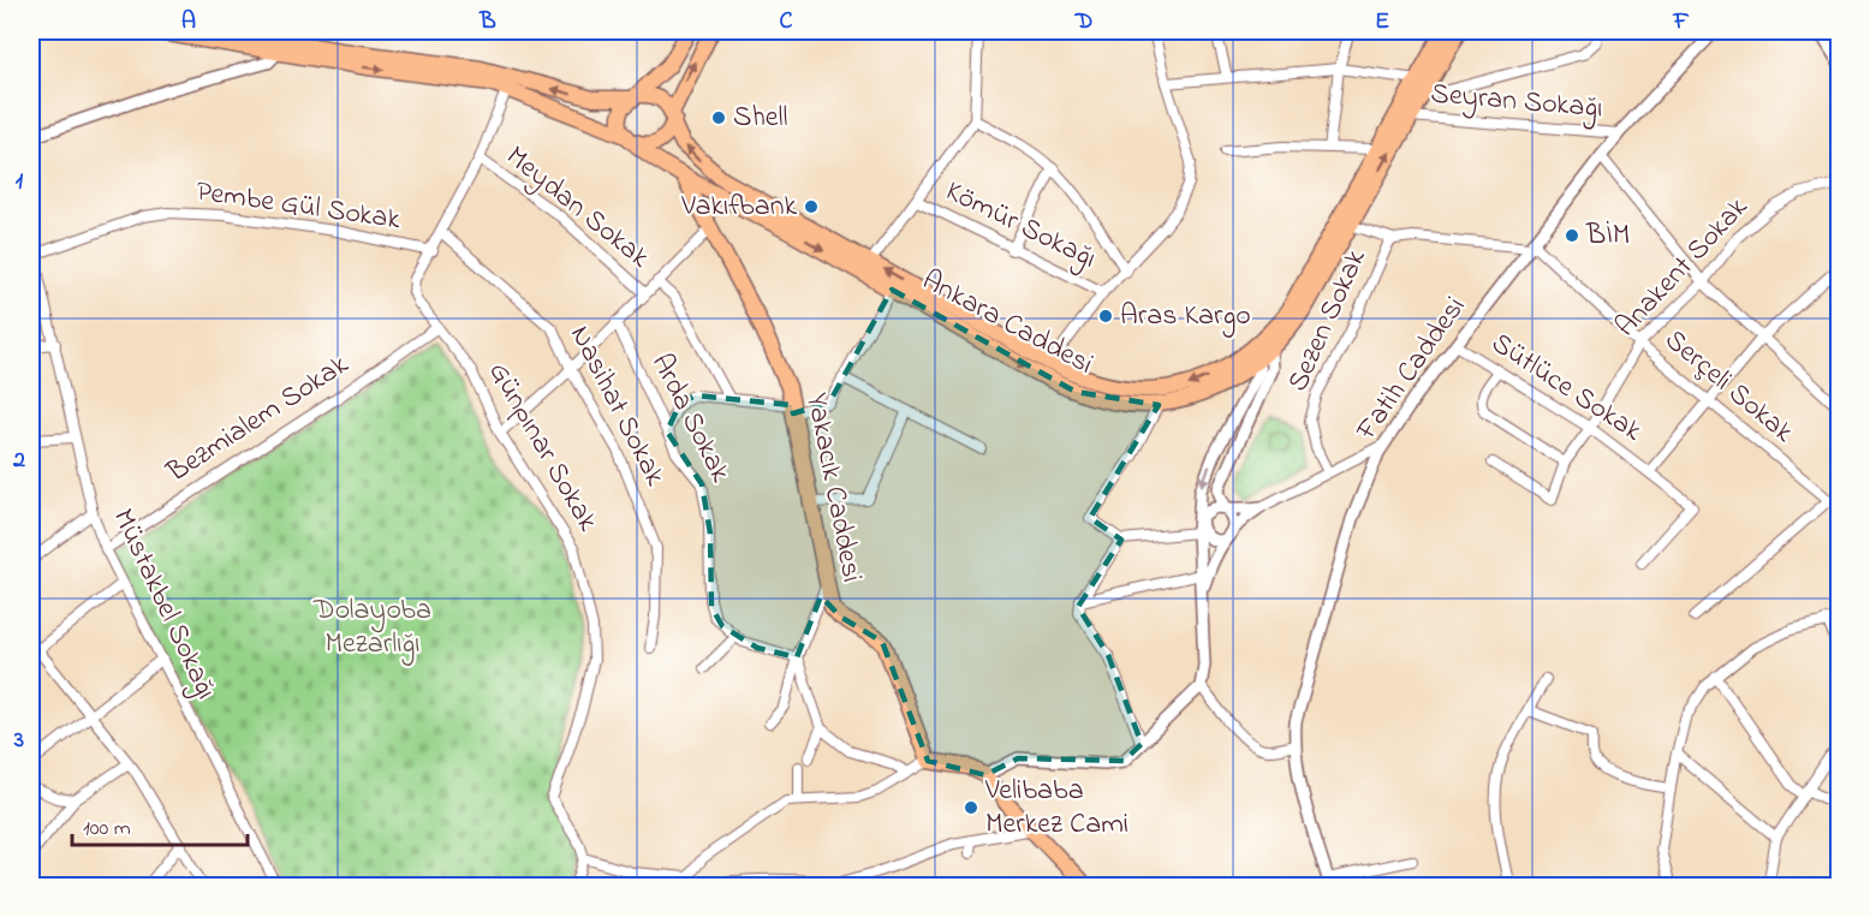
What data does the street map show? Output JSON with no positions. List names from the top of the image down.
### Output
{
  "streets": {
    "main road": ["Ankara Caddesi", "Yakacık Caddesi"],
    "street": [
      "Seyran Sokağı",
      "Pembe Gül Sokak",
      "Meydan Sokak",
      "Kömür Sokağı",
      "Anakent Sokak",
      "Sezen Sokak",
      "Fatih Caddesi",
      "Serçeli Sokak",
      "Sütlüce Sokak",
      "Nasihat Sokak",
      "Arda Sokak",
      "Bezmialem Sokak",
      "Günpınar Sokak",
      "Müstakbel Sokağı"
    ]
  },
  "crossings": [
    ["Seyran Sokağı", "Ankara Caddesi"],
    ["Seyran Sokağı", "Fatih Caddesi"],
    ["Pembe Gül Sokak", "Günpınar Sokak"],
    ["Pembe Gül Sokak", "Müstakbel Sokağı"],
    ["Anakent Sokak", "Serçeli Sokak"],
    ["Anakent Sokak", "Sütlüce Sokak"],
    ["Sezen Sokak", "Fatih Caddesi"],
    ["Sezen Sokak", "Serçeli Sokak"],
    ["Ankara Caddesi", "Yakacık Caddesi"],
    ["Fatih Caddesi", "Serçeli Sokak"],
    ["Fatih Caddesi", "Sütlüce Sokak"],
    ["Bezmialem Sokak", "Günpınar Sokak"],
    ["Bezmialem Sokak", "Müstakbel Sokağı"]
  ],
  "parks": ["Dolayoba Mezarlığı"],
  "places": [
    "Shell",
    "Vakıfbank",
    "BİM",
    "Aras Kargo",
    "Velibaba Merkez Cami"
  ],
  "scale_bar": "100 m",
  "grid": {
    "columns": [
      "A",
      "B",
      "C",
      "D",
      "E",
      "F"
    ],
    "rows": ["1", "2", "3"]
  }
}
